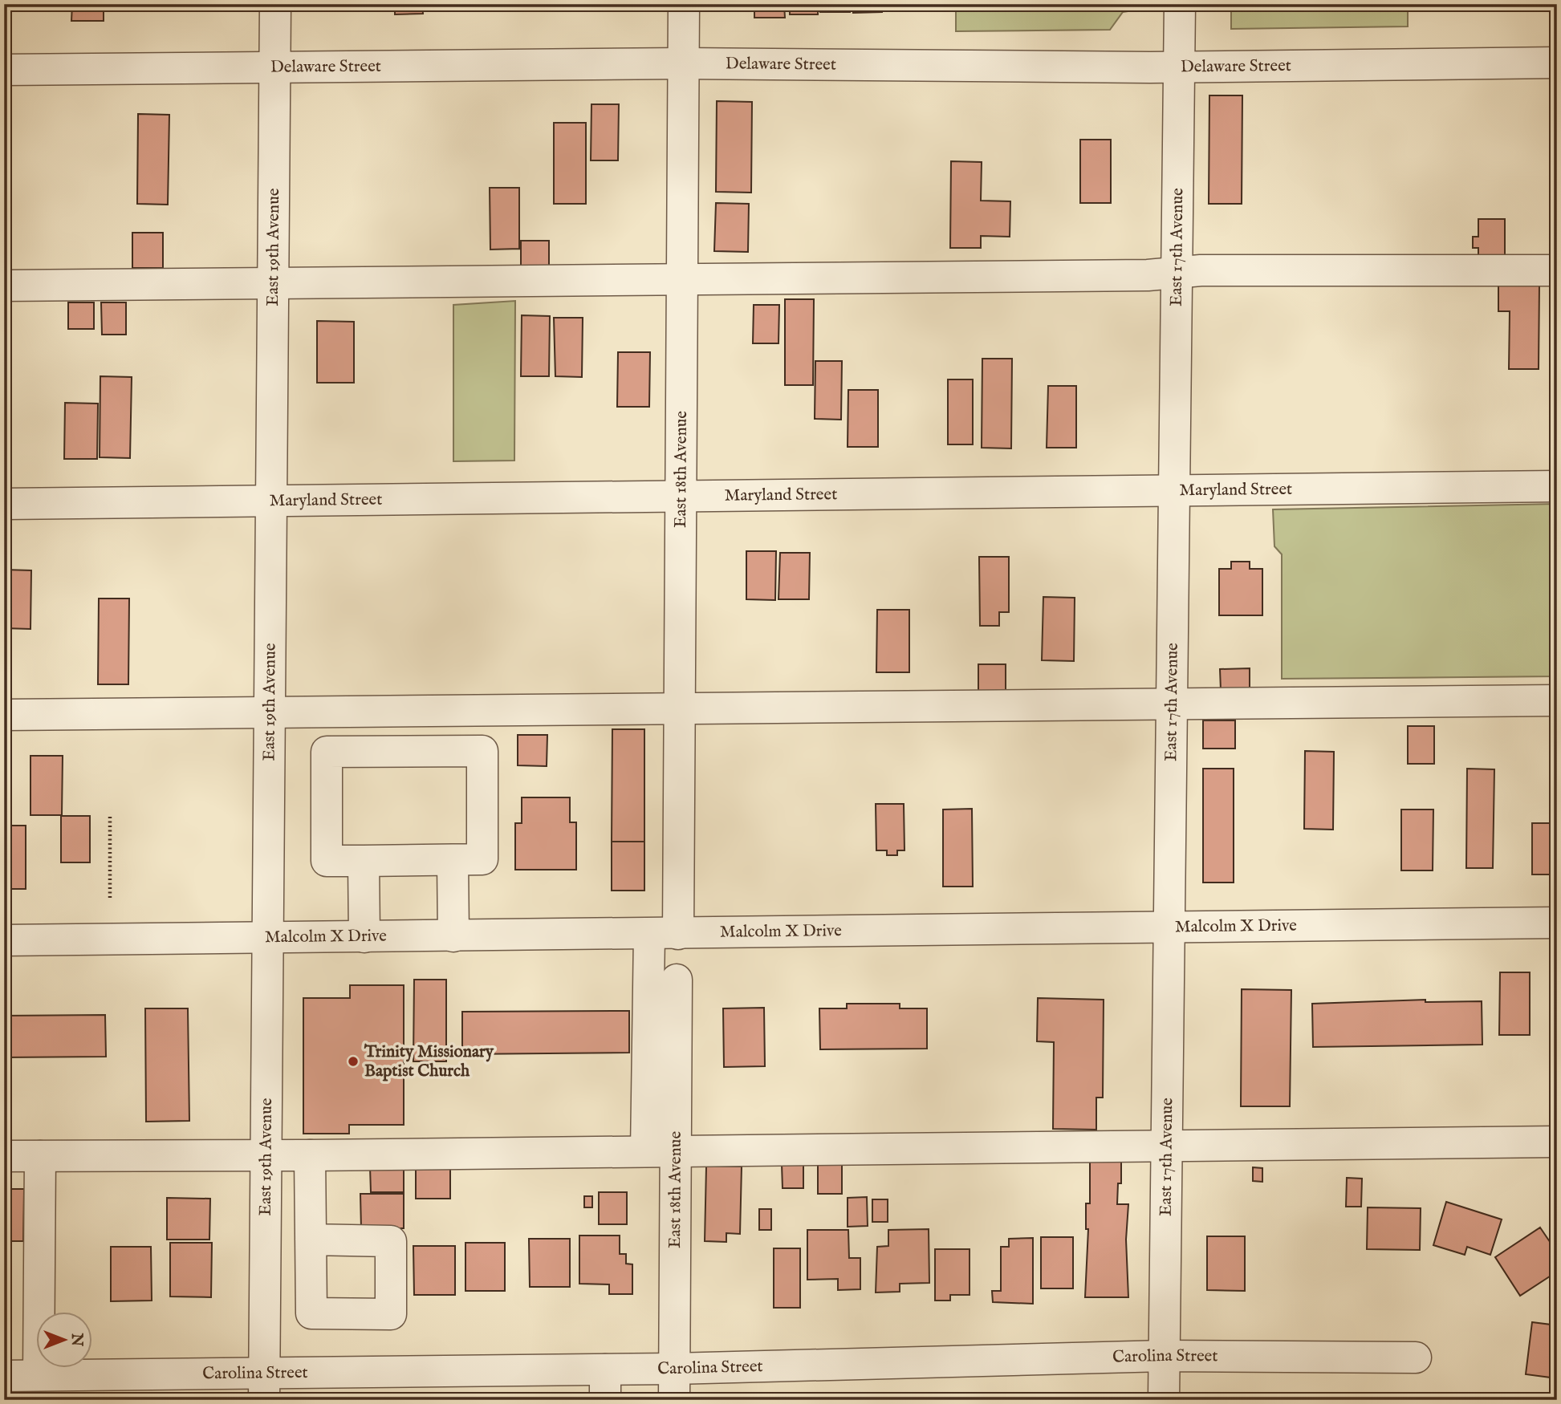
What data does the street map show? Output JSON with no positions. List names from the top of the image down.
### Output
{
  "streets": {
    "street": [
      "Delaware Street",
      "East 19th Avenue",
      "East 17th Avenue",
      "East 18th Avenue",
      "Maryland Street",
      "Malcolm X Drive",
      "Carolina Street"
    ]
  },
  "crossings": [
    ["Delaware Street", "East 19th Avenue"],
    ["Delaware Street", "East 17th Avenue"],
    ["Delaware Street", "East 18th Avenue"],
    ["East 19th Avenue", "Maryland Street"],
    ["East 19th Avenue", "Malcolm X Drive"],
    ["East 19th Avenue", "Carolina Street"],
    ["East 17th Avenue", "Maryland Street"],
    ["East 17th Avenue", "Malcolm X Drive"],
    ["East 17th Avenue", "Carolina Street"],
    ["East 18th Avenue", "Maryland Street"],
    ["East 18th Avenue", "Malcolm X Drive"],
    ["East 18th Avenue", "Carolina Street"]
  ],
  "places": ["Trinity Missionary Baptist Church"],
  "north": "right"
}
